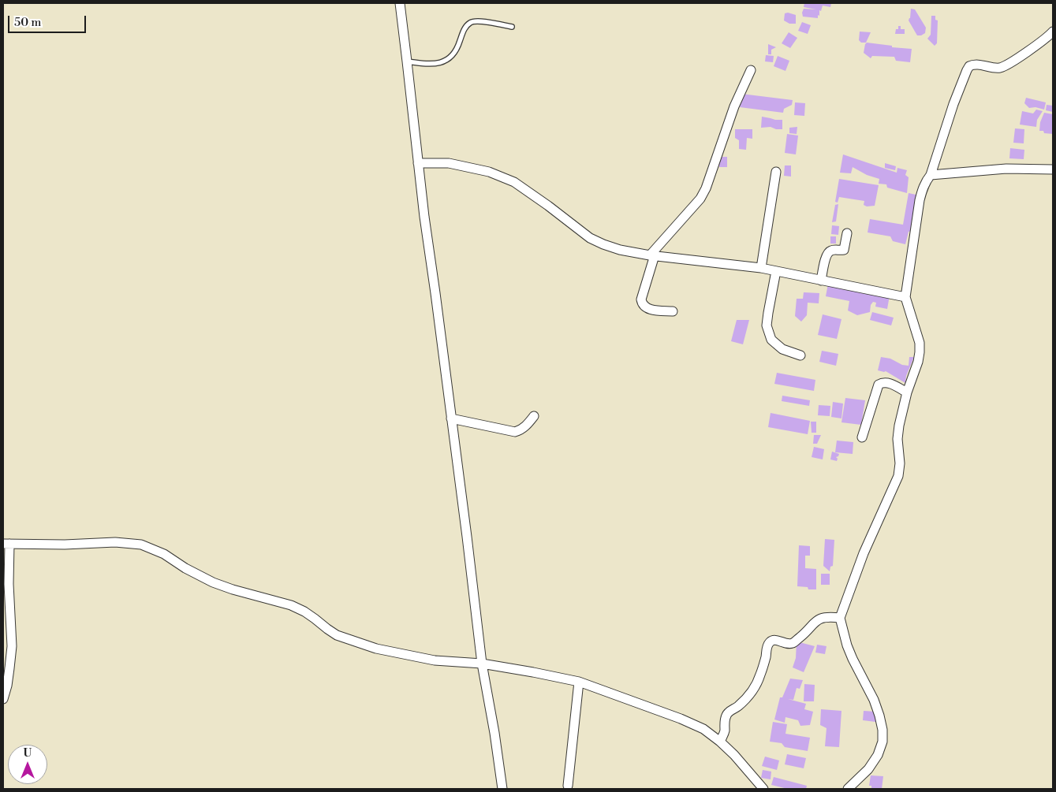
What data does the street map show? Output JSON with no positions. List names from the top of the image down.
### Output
{
  "scale_bar": "50 m",
  "north": "top"
}
